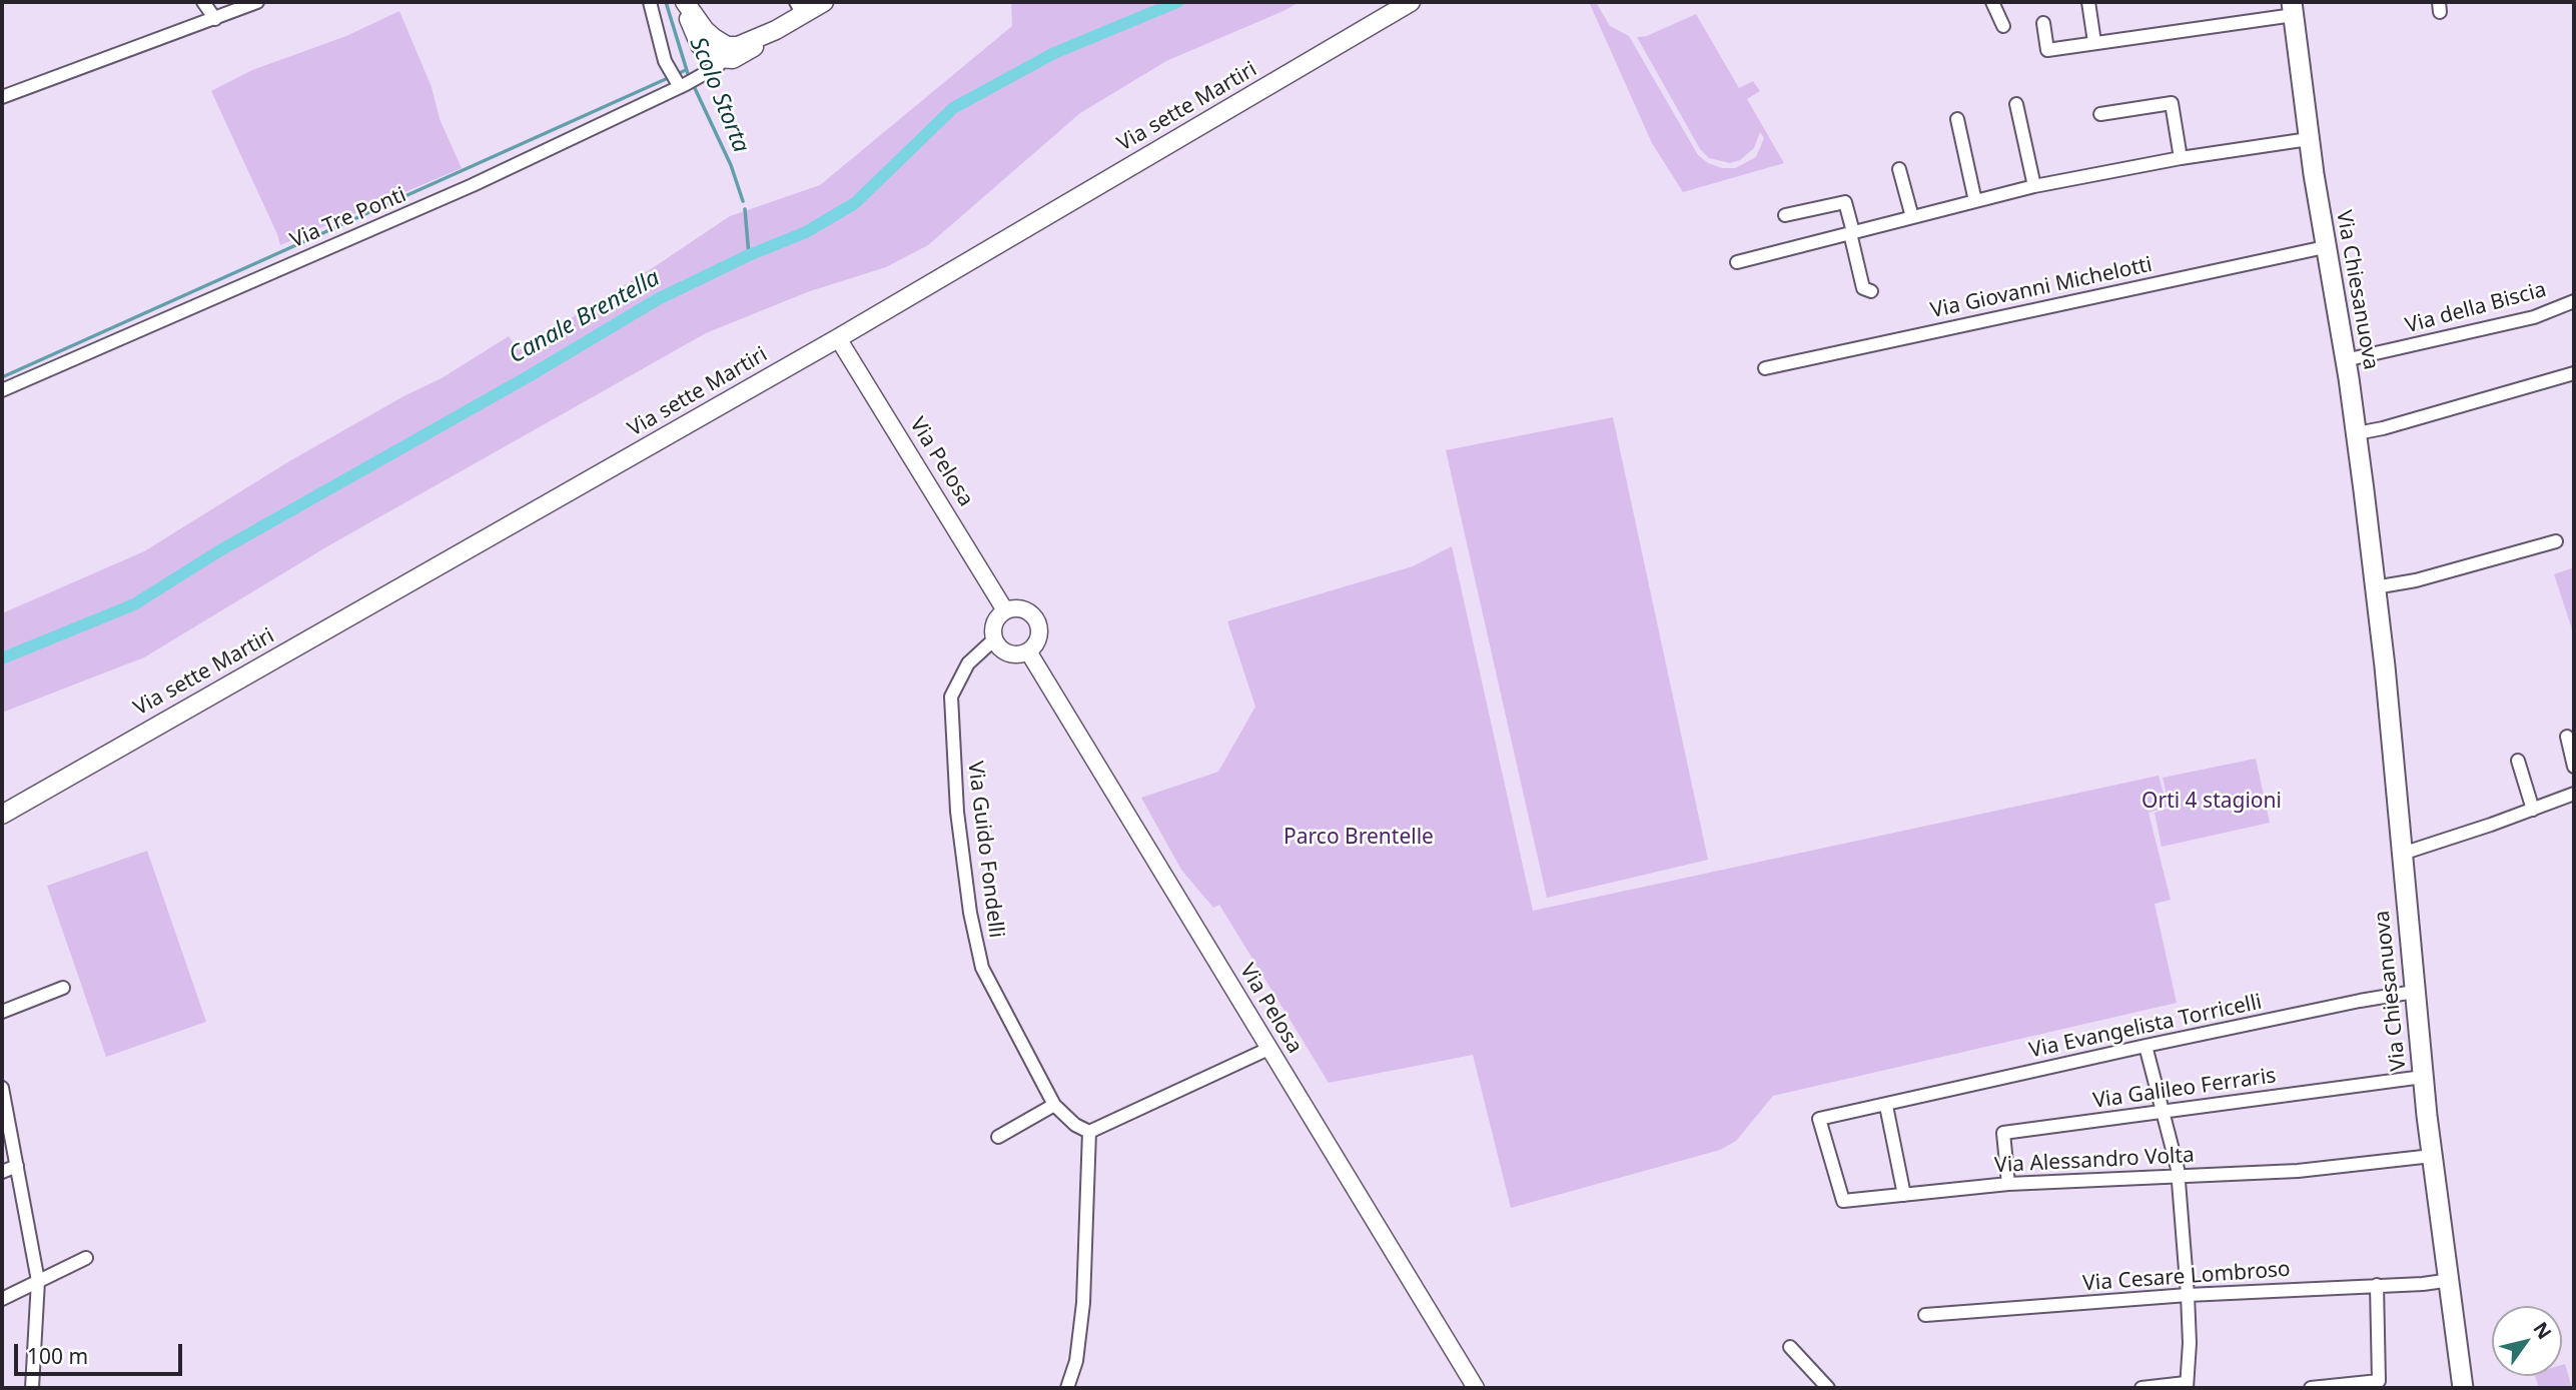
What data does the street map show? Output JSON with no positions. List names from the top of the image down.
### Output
{
  "streets": {
    "main road": ["Via sette Martiri", "Via Chiesanuova"],
    "street": [
      "Via Tre Ponti",
      "Via Giovanni Michelotti",
      "Via della Biscia",
      "Via Pelosa",
      "Via Guido Fondelli",
      "Via Evangelista Torricelli",
      "Via Galileo Ferraris",
      "Via Alessandro Volta",
      "Via Cesare Lombroso"
    ]
  },
  "crossings": [
    ["Via sette Martiri", "Via Pelosa"],
    ["Via Giovanni Michelotti", "Via Chiesanuova"],
    ["Via Chiesanuova", "Via della Biscia"],
    ["Via Chiesanuova", "Via Evangelista Torricelli"],
    ["Via Chiesanuova", "Via Galileo Ferraris"],
    ["Via Chiesanuova", "Via Alessandro Volta"],
    ["Via Chiesanuova", "Via Cesare Lombroso"],
    ["Via Pelosa", "Via Guido Fondelli"],
    ["Via Evangelista Torricelli", "Via Alessandro Volta"],
    ["Via Galileo Ferraris", "Via Alessandro Volta"]
  ],
  "water": ["Scolo Storta", "Canale Brentella"],
  "parks": ["Orti 4 stagioni", "Parco Brentelle"],
  "scale_bar": "100 m",
  "north": "top right"
}
